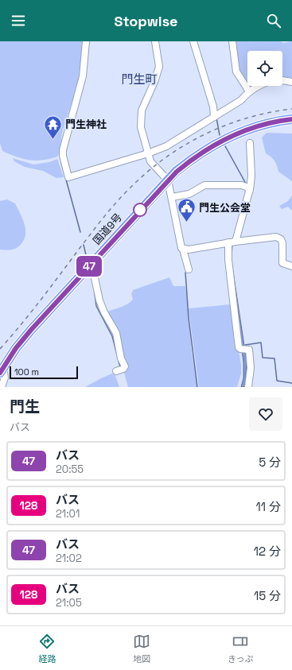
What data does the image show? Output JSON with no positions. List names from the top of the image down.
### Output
{
  "streets": {
    "highway": ["国道9号"]
  },
  "districts": ["門生町"],
  "places": {
    "temple": ["門生神社"],
    "public building": ["門生公会堂"]
  },
  "lines": ["bus line 47"],
  "scale_bar": "100 m",
  "page": {
    "header": "Stopwise",
    "on_map": "47",
    "scale": "100 m",
    "heading": ["門生", "バス"],
    "list": [
      {
        "mark": "47",
        "name": "バス",
        "note": "20:55",
        "value": "5 分"
      },
      {
        "mark": "128",
        "name": "バス",
        "note": "21:01",
        "value": "11 分"
      },
      {
        "mark": "47",
        "name": "バス",
        "note": "21:02",
        "value": "12 分"
      },
      {
        "mark": "128",
        "name": "バス",
        "note": "21:05",
        "value": "15 分"
      }
    ],
    "tabs": ["経路", "地図", "きっぷ"]
  }
}
